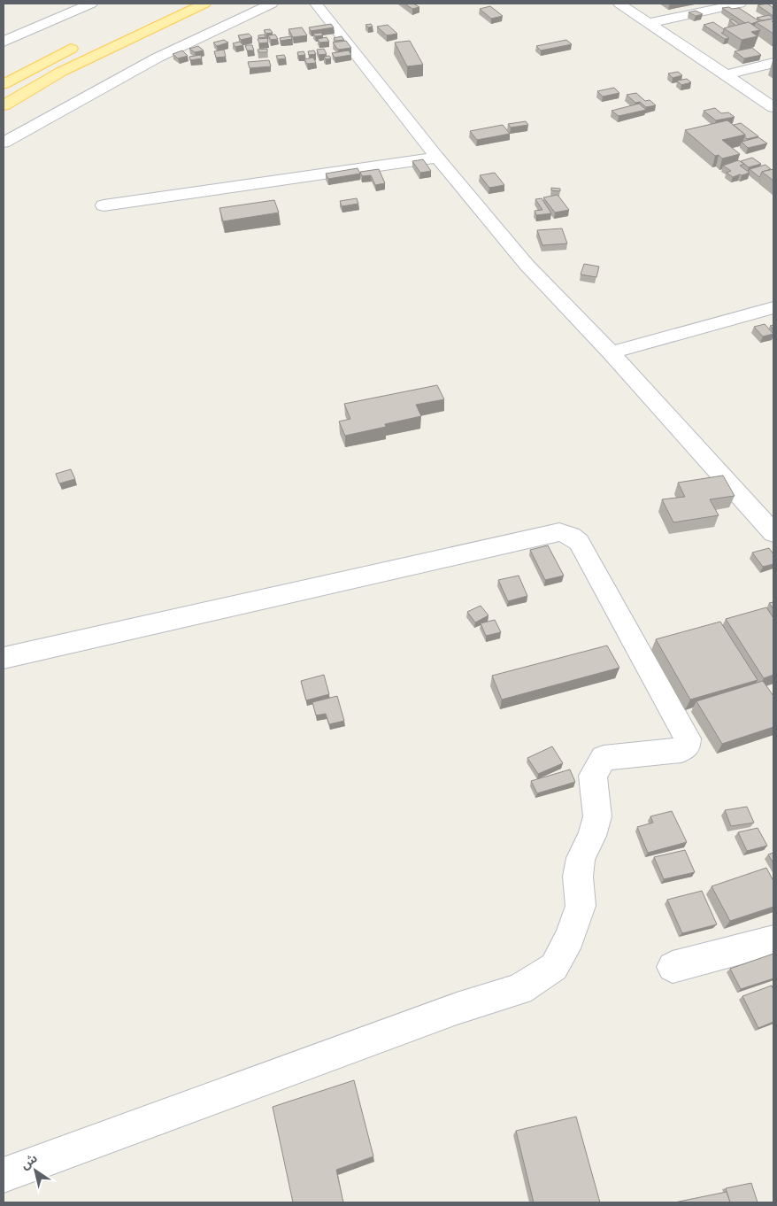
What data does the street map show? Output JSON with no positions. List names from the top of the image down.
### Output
{
  "north": "top left"
}
